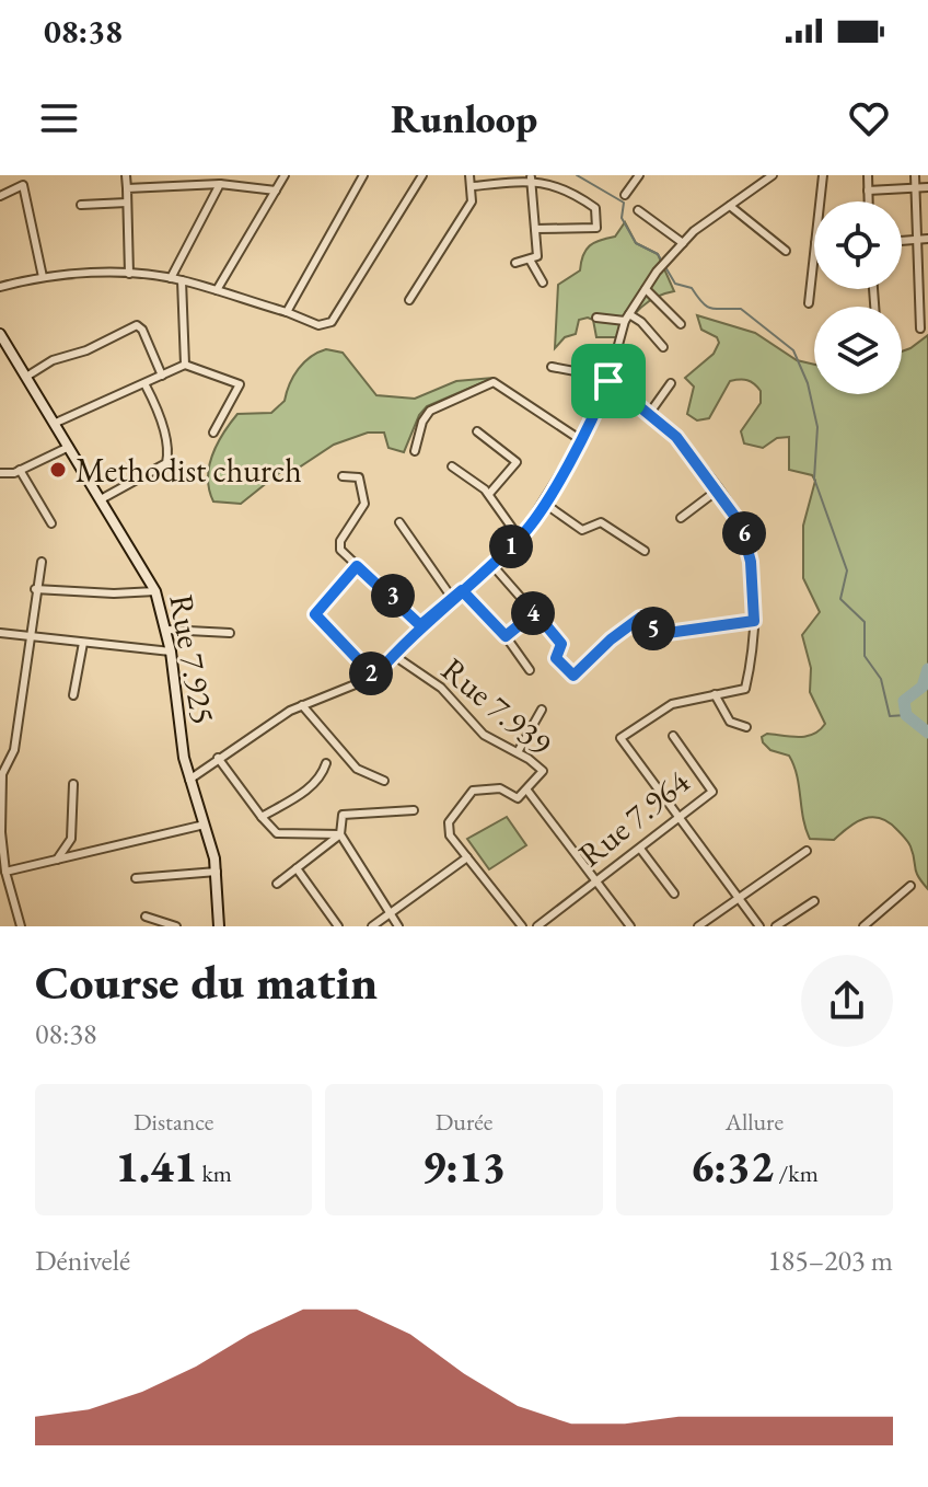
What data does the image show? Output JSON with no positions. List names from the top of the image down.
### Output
{
  "streets": {
    "street": ["Rue 7.925", "Rue 7.939", "Rue 7.964"]
  },
  "crossings": [
    ["Rue 7.939", "Rue 7.964"]
  ],
  "places": ["Methodist church"],
  "page": {
    "status": "08:38",
    "header": "Runloop",
    "pins": [
      "6",
      "1",
      "3",
      "4",
      "5",
      "2"
    ],
    "heading": ["Course du matin", "08:38"],
    "stats": [
      ["Distance", "1.41 km"],
      ["Durée", "9:13"],
      ["Allure", "6:32 /km"]
    ],
    "chart": ["Dénivelé", "185–203 m"]
  }
}
